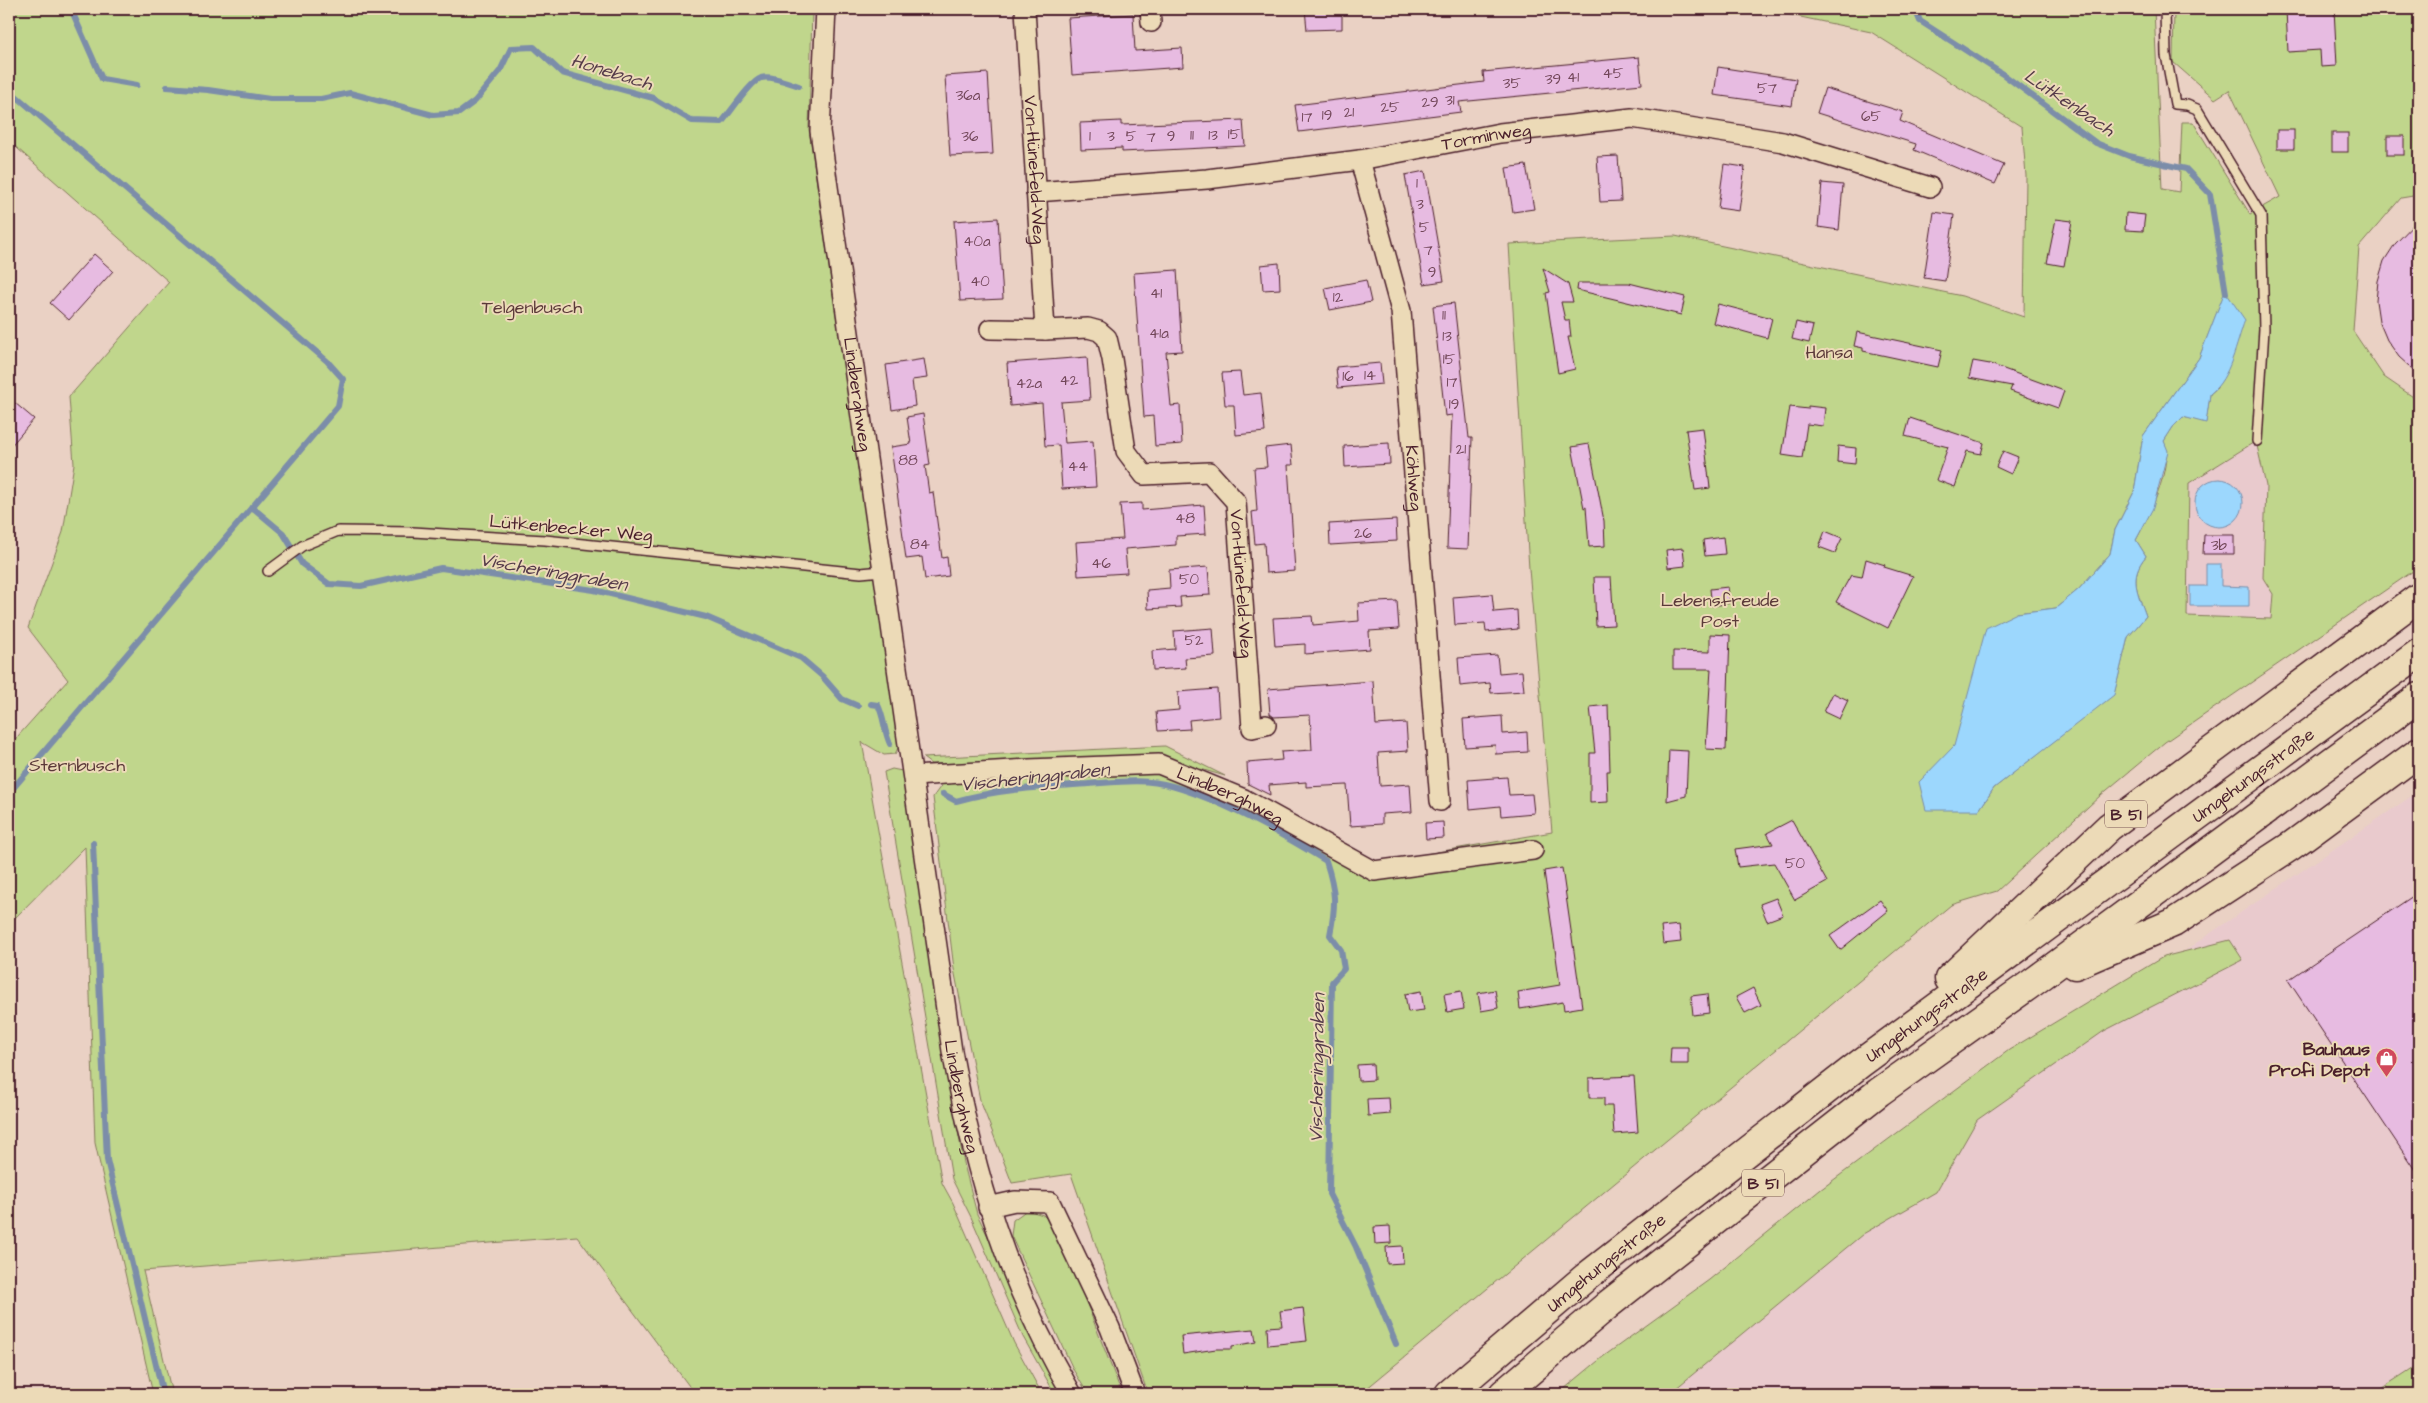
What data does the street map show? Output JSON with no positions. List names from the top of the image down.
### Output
{
  "streets": {
    "highway": ["Umgehungsstraße", "B 51"],
    "street": [
      "Torminweg",
      "Von-Hünefeld-Weg",
      "Lindberghweg",
      "Köhlweg"
    ],
    "lane": ["Lütkenbecker Weg"]
  },
  "crossings": [
    ["Torminweg", "Von-Hünefeld-Weg"],
    ["Torminweg", "Köhlweg"],
    ["Lindberghweg", "Lütkenbecker Weg"],
    ["Umgehungsstraße", "B 51"]
  ],
  "water": ["Honebach", "Lütkenbach", "Vischeringgraben"],
  "parks": [
    "Telgenbusch",
    "Hansa",
    "Lebensfreude Post",
    "Sternbusch"
  ],
  "places": {
    "shop": ["Bauhaus Profi Depot"]
  },
  "house_numbers": [
    "45",
    "41",
    "39",
    "35",
    "57",
    "36a",
    "31",
    "29",
    "25",
    "21",
    "19",
    "65",
    "17",
    "15",
    "11",
    "13",
    "36",
    "1",
    "3",
    "5",
    "9",
    "7",
    "1",
    "3",
    "5",
    "40a",
    "7",
    "9",
    "40",
    "41",
    "12",
    "11",
    "41a",
    "13",
    "15",
    "14",
    "16",
    "42",
    "17",
    "42a",
    "19",
    "21",
    "88",
    "44",
    "48",
    "26",
    "84",
    "3b",
    "46",
    "50",
    "52",
    "50"
  ]
}
